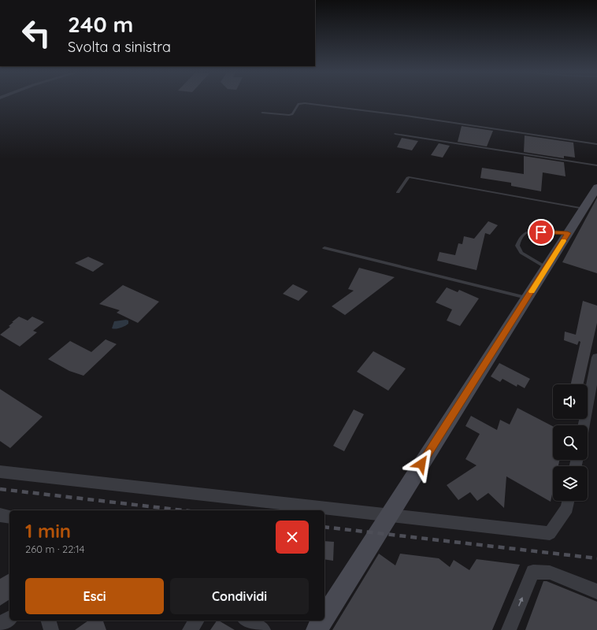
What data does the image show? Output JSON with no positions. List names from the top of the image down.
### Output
{
  "page": {
    "turn": ["240 m", "Svolta a sinistra"],
    "heading": ["1 min", "260 m · 22:14"],
    "buttons": ["Esci", "Condividi"]
  }
}
